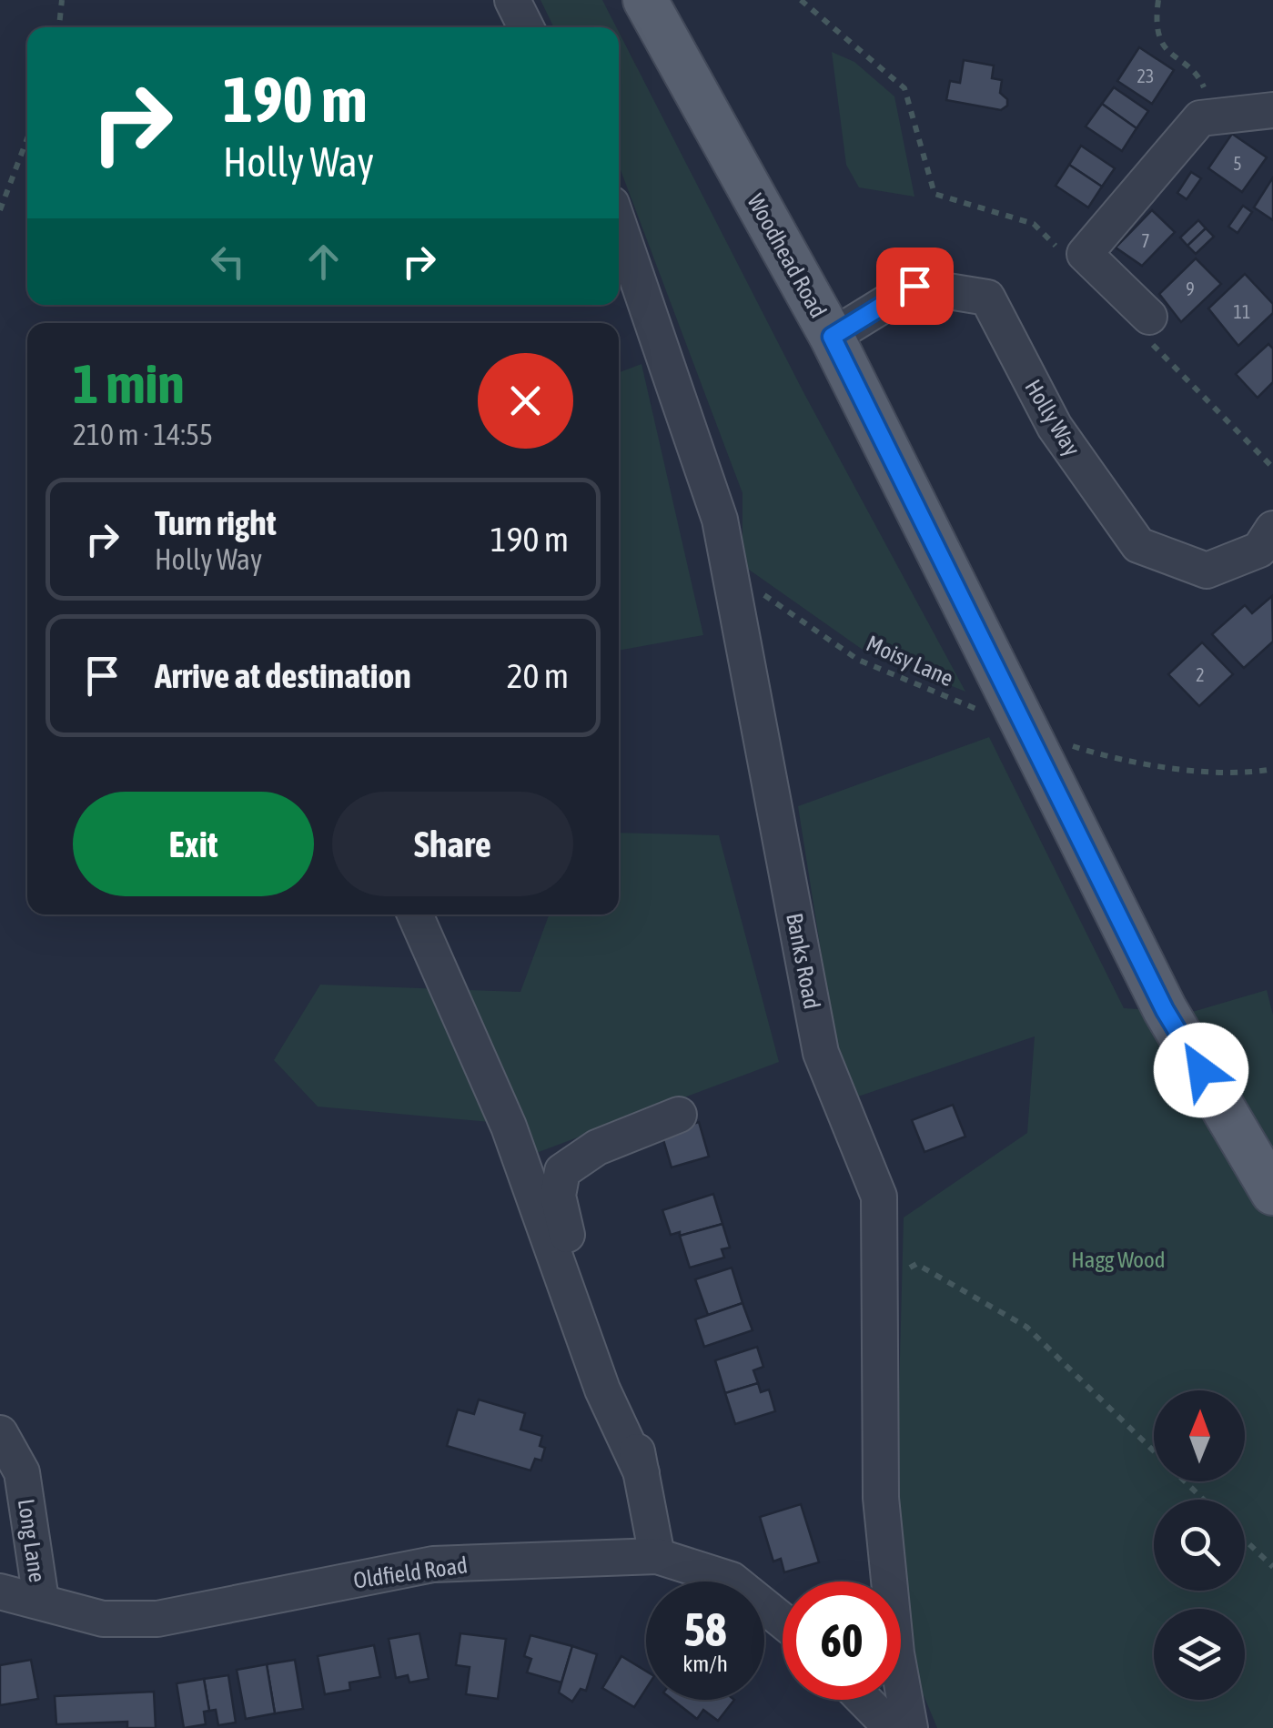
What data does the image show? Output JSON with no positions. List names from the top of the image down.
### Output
{
  "streets": {
    "main road": ["Woodhead Road"],
    "street": [
      "Holly Way",
      "Banks Road",
      "Long Lane",
      "Oldfield Road"
    ],
    "path": ["Moisy Lane"]
  },
  "crossings": [
    ["Woodhead Road", "Holly Way"],
    ["Woodhead Road", "Moisy Lane"],
    ["Moisy Lane", "Banks Road"],
    ["Long Lane", "Oldfield Road"]
  ],
  "parks": ["Hagg Wood"],
  "house_numbers": [
    "23",
    "5",
    "7",
    "9",
    "11",
    "2"
  ],
  "north": "top",
  "page": {
    "turn": ["190 m", "Holly Way"],
    "heading": ["1 min", "210 m · 14:55"],
    "list": [
      {
        "name": "Turn right",
        "note": "Holly Way",
        "value": "190 m"
      },
      {
        "name": "Arrive at destination",
        "value": "20 m"
      }
    ],
    "buttons": ["Exit", "Share"],
    "speed": "58 km/h",
    "limit": "60"
  }
}
